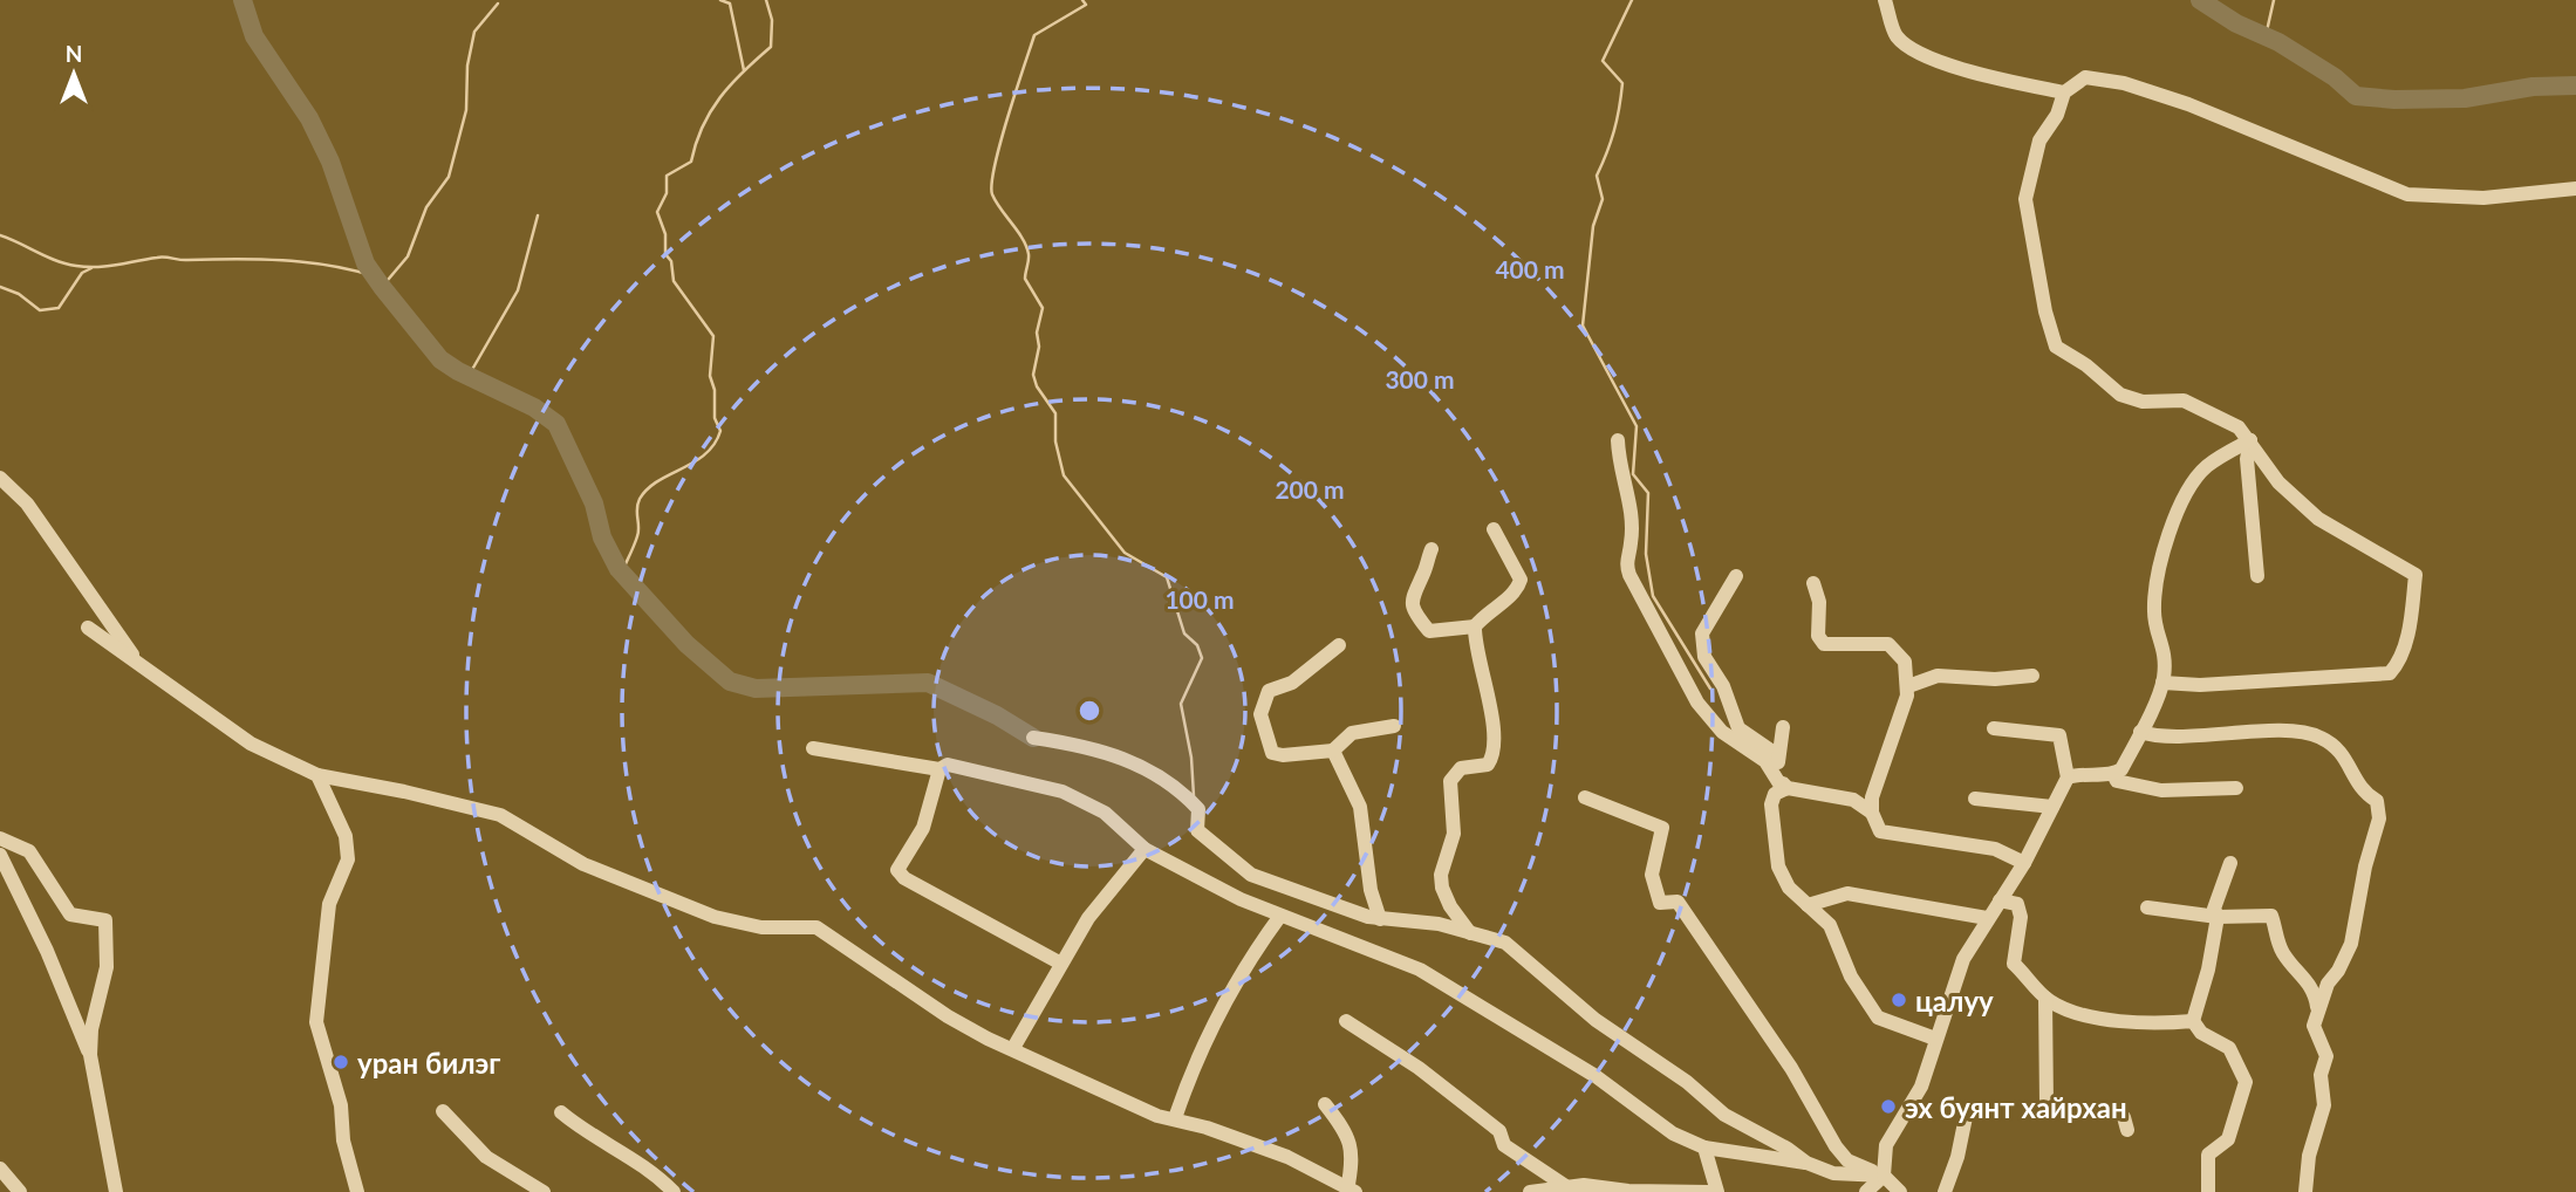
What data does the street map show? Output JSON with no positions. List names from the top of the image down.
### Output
{
  "places": ["цалуу", "уран билэг", "эх буянт хайрхан"],
  "north": "top",
  "rings": [
    "400 m",
    "300 m",
    "200 m",
    "100 m"
  ]
}
